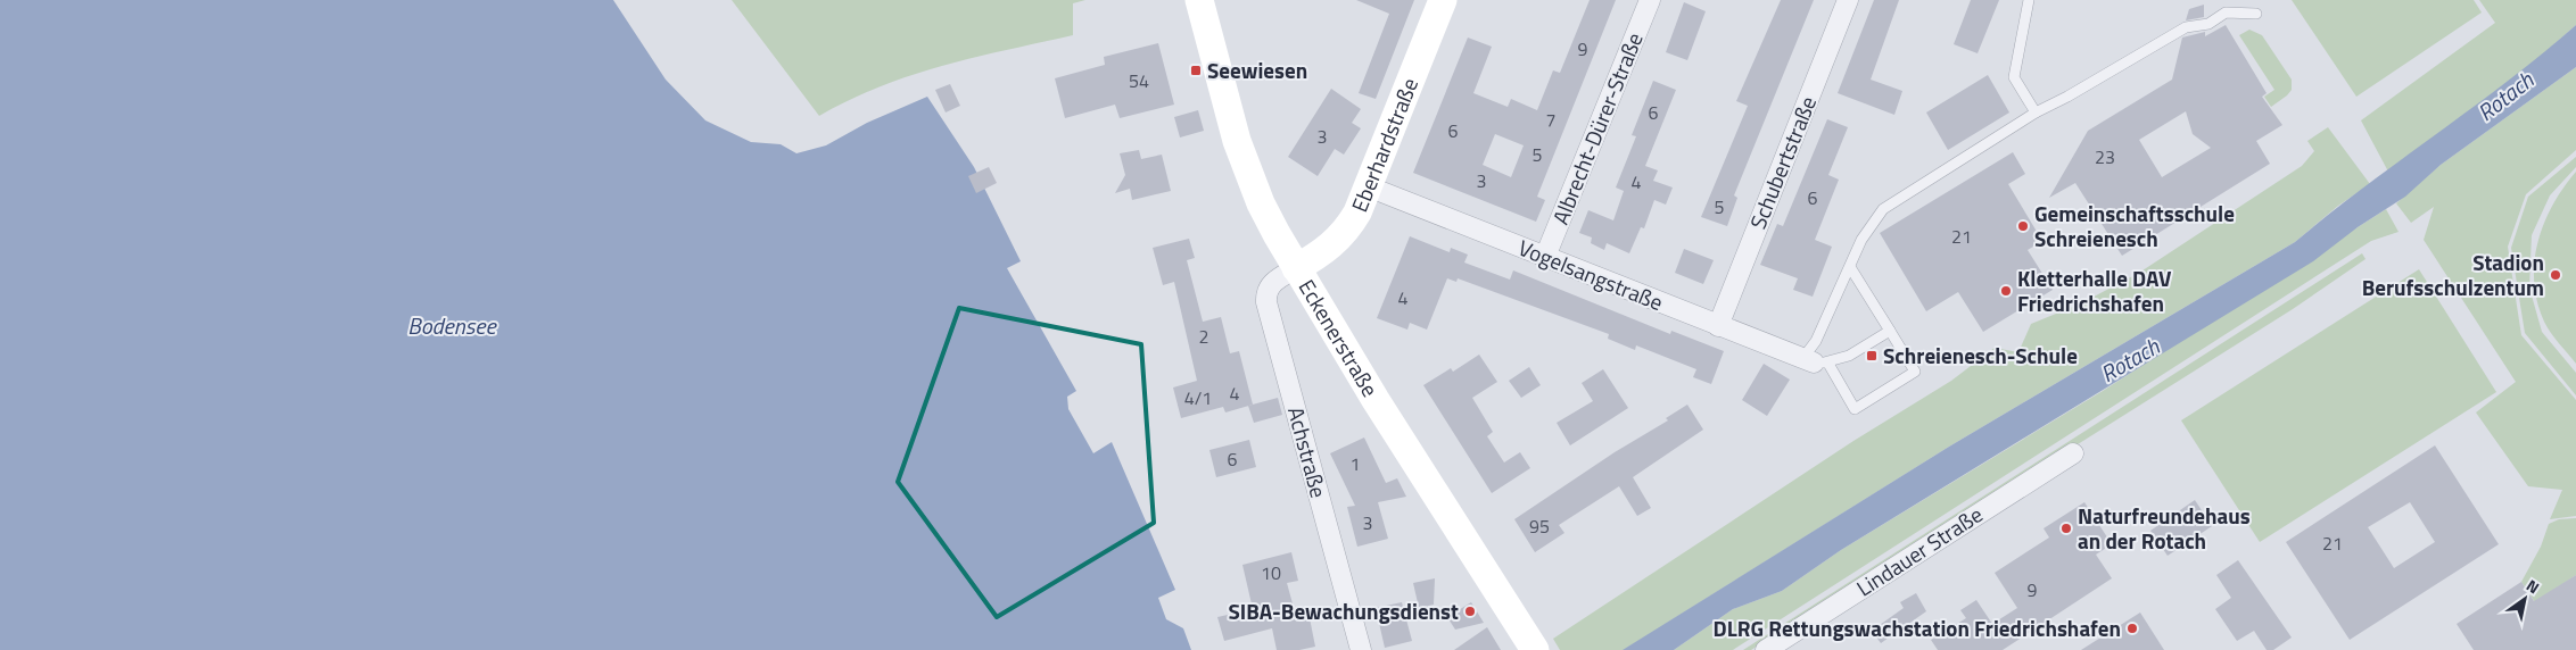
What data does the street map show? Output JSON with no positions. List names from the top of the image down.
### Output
{
  "streets": {
    "main road": ["Eberhardstraße", "Eckenerstraße"],
    "street": [
      "Albrecht-Dürer-Straße",
      "Schubertstraße",
      "Vogelsangstraße",
      "Achstraße",
      "Lindauer Straße"
    ]
  },
  "crossings": [
    ["Albrecht-Dürer-Straße", "Vogelsangstraße"],
    ["Eberhardstraße", "Vogelsangstraße"],
    ["Eberhardstraße", "Eckenerstraße"],
    ["Eberhardstraße", "Achstraße"],
    ["Schubertstraße", "Vogelsangstraße"],
    ["Eckenerstraße", "Achstraße"]
  ],
  "water": ["Rotach", "Bodensee"],
  "places": {
    "transit": ["Seewiesen", "Schreienesch-Schule"],
    "other": [
      "Gemeinschaftsschule Schreienesch",
      "Stadion Berufsschulzentum",
      "Kletterhalle DAV Friedrichshafen",
      "Naturfreundehaus an der Rotach",
      "SIBA-Bewachungsdienst",
      "DLRG Rettungswachstation Friedrichshafen"
    ]
  },
  "house_numbers": [
    "9",
    "54",
    "6",
    "7",
    "6",
    "3",
    "5",
    "23",
    "3",
    "4",
    "6",
    "5",
    "21",
    "4",
    "2",
    "4",
    "4/1",
    "6",
    "1",
    "3",
    "95",
    "21",
    "10",
    "9"
  ],
  "north": "top right"
}
